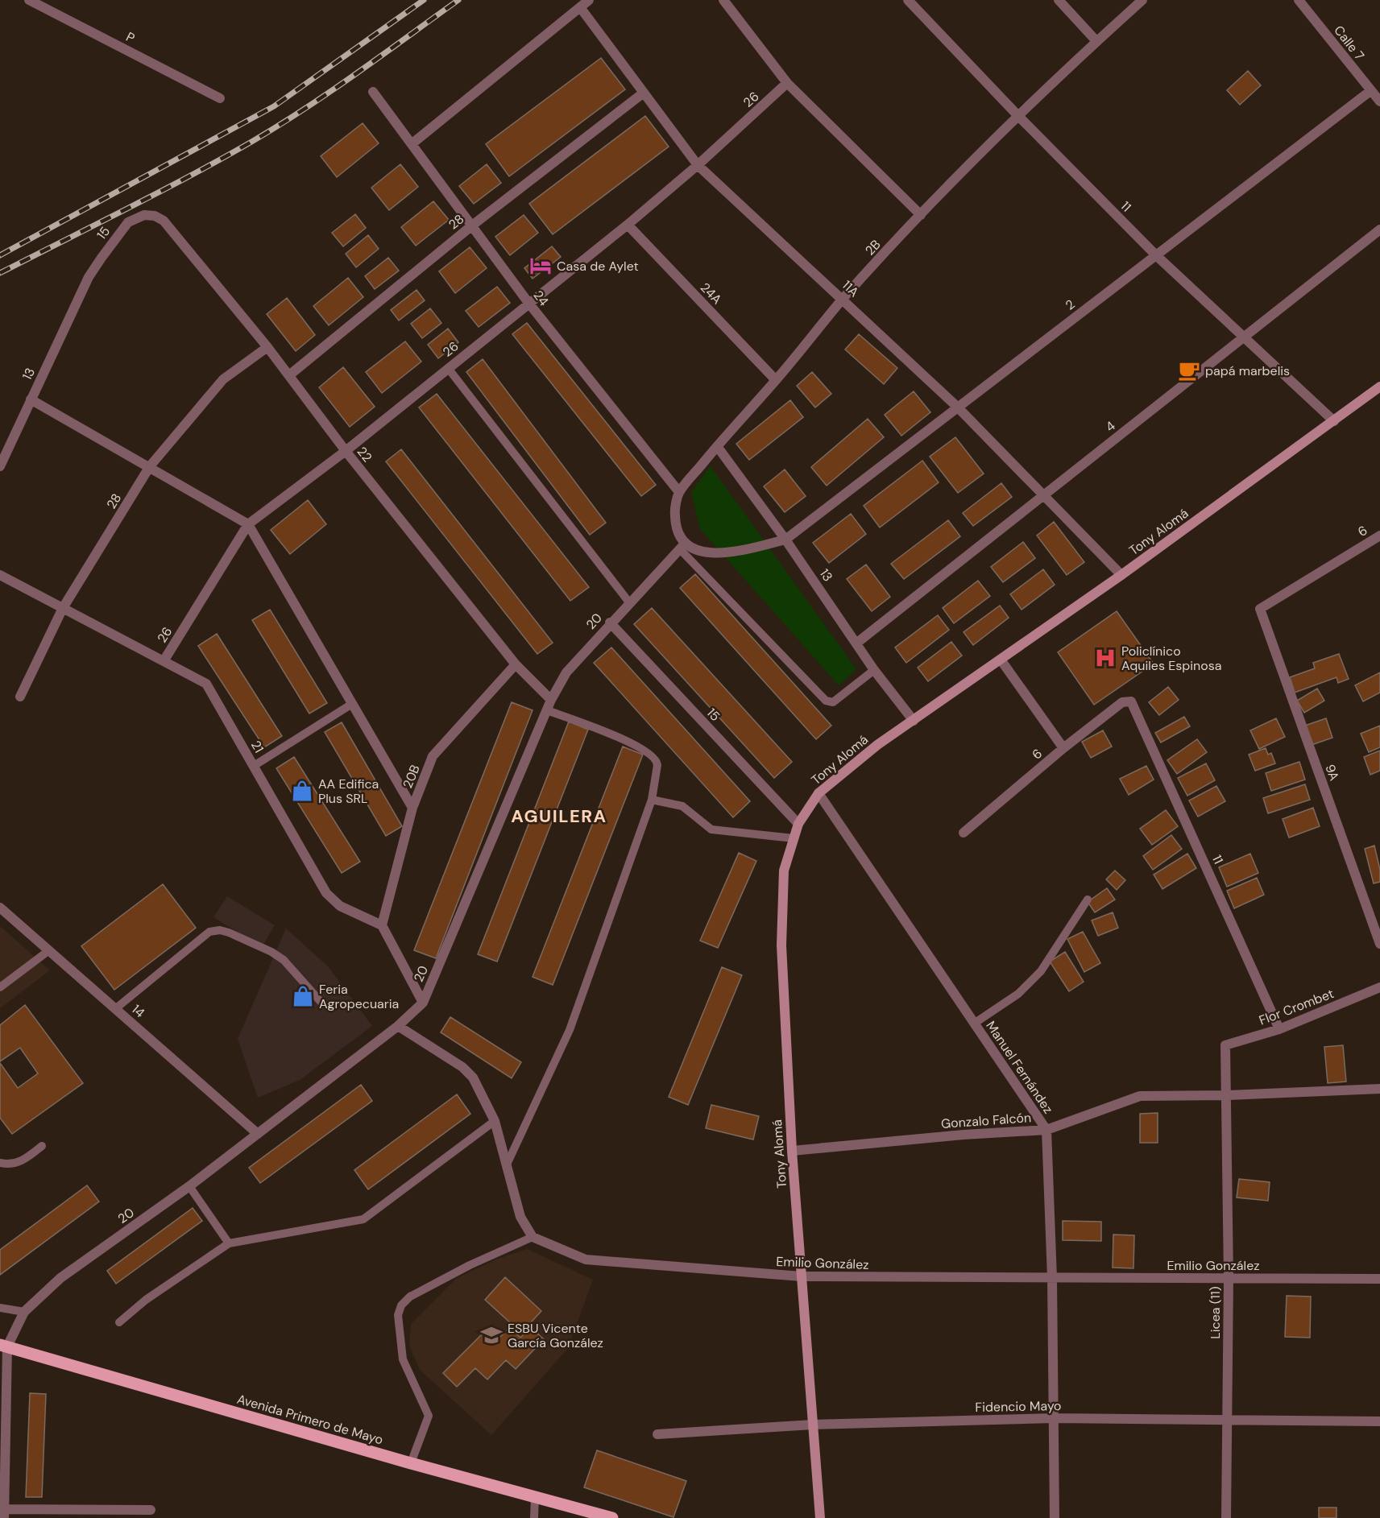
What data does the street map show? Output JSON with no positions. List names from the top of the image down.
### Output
{
  "streets": {
    "main road": ["Avenida Primero de Mayo"],
    "street": [
      "P",
      "Calle 7",
      "26",
      "11",
      "28",
      "15",
      "2B",
      "11A",
      "24A",
      "24",
      "2",
      "13",
      "4",
      "22",
      "6",
      "Tony Alomá",
      "20",
      "21",
      "9A",
      "20B",
      "Flor Crombet",
      "14",
      "Manuel Fernández",
      "Gonzalo Falcón",
      "Emilio González",
      "Licea (11)",
      "Fidencio Mayo"
    ]
  },
  "crossings": [
    ["Calle 7", "2"],
    ["26", "11A"],
    ["26", "24A"],
    ["26", "24"],
    ["26", "22"],
    ["26", "21"],
    ["11", "2B"],
    ["11", "2"],
    ["11", "4"],
    ["11", "6"],
    ["11", "Tony Alomá"],
    ["11", "Flor Crombet"],
    ["28", "11A"],
    ["28", "24"],
    ["28", "22"],
    ["28", "21"],
    ["15", "13"],
    ["15", "22"],
    ["15", "Tony Alomá"],
    ["15", "20"],
    ["2B", "11A"],
    ["2B", "24A"],
    ["2B", "24"],
    ["2B", "13"],
    ["11A", "2"],
    ["11A", "4"],
    ["11A", "Tony Alomá"],
    ["2", "13"],
    ["13", "4"],
    ["13", "Tony Alomá"],
    ["22", "20"],
    ["22", "20B"],
    ["6", "9A"],
    ["Tony Alomá", "Manuel Fernández"],
    ["Tony Alomá", "Gonzalo Falcón"],
    ["Tony Alomá", "Emilio González"],
    ["Tony Alomá", "Fidencio Mayo"],
    ["20", "14"],
    ["20", "Avenida Primero de Mayo"],
    ["21", "20B"],
    ["Flor Crombet", "Licea (11)"],
    ["Manuel Fernández", "Gonzalo Falcón"],
    ["Manuel Fernández", "Emilio González"],
    ["Manuel Fernández", "Fidencio Mayo"],
    ["Gonzalo Falcón", "Licea (11)"],
    ["Emilio González", "Licea (11)"],
    ["Licea (11)", "Fidencio Mayo"]
  ],
  "districts": ["AGUILERA"],
  "places": {
    "hotel": ["Casa de Aylet"],
    "cafe": ["papá marbelis"],
    "hospital": ["Policlínico Aquiles Espinosa"],
    "shop": ["AA Edifica Plus SRL", "Feria Agropecuaria"],
    "school or university": ["ESBU Vicente García González"]
  }
}
